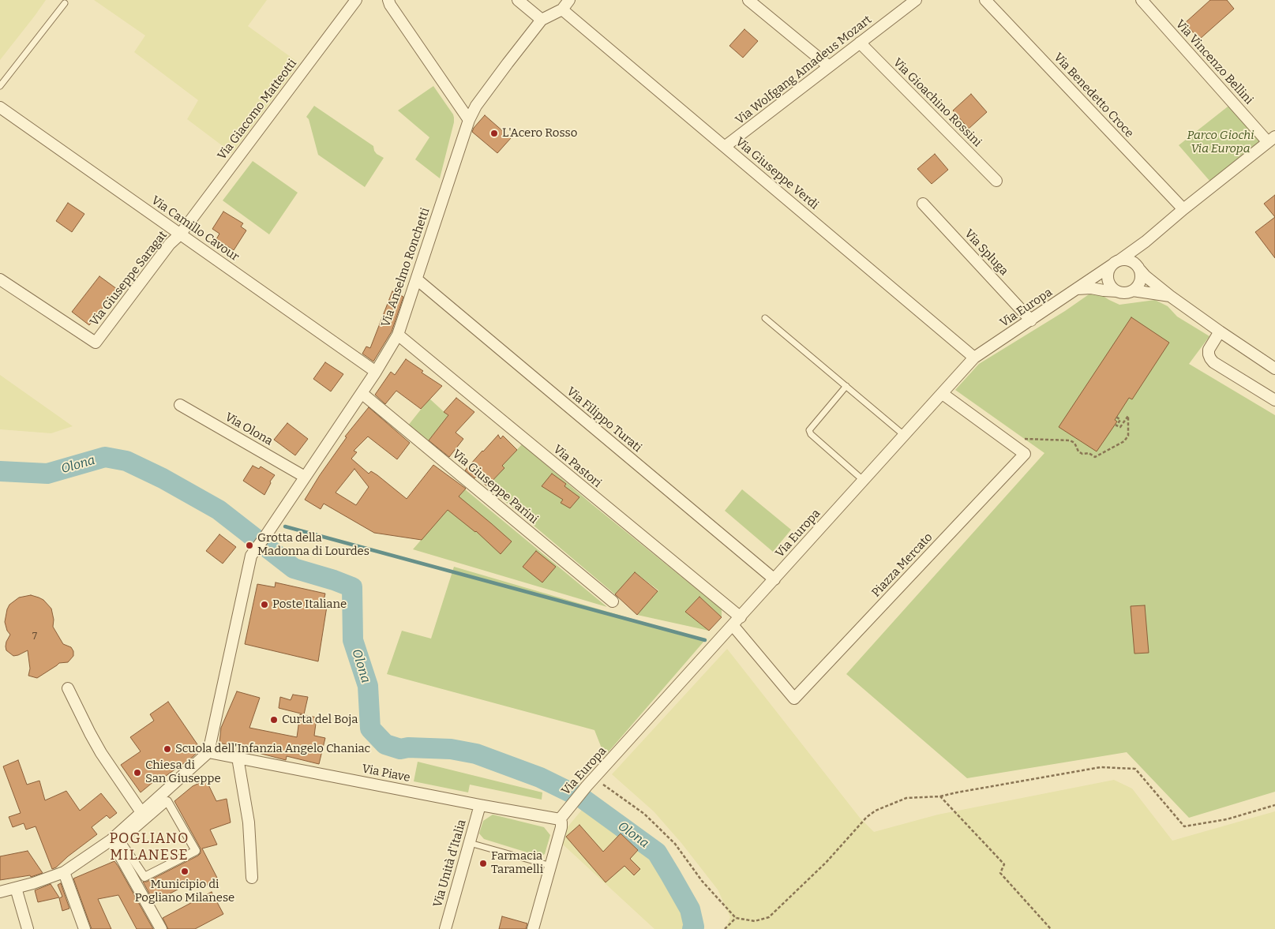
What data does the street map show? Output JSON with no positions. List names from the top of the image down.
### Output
{
  "streets": {
    "street": [
      "Via Vincenzo Bellini",
      "Via Wolfgang Amadeus Mozart",
      "Via Benedetto Croce",
      "Via Gioachino Rossini",
      "Via Giacomo Matteotti",
      "Via Giuseppe Verdi",
      "Via Camillo Cavour",
      "Via Spluga",
      "Via Anselmo Ronchetti",
      "Via Giuseppe Saragat",
      "Via Europa",
      "Via Filippo Turati",
      "Via Olona",
      "Via Pastori",
      "Via Giuseppe Parini",
      "Piazza Mercato",
      "Via Piave",
      "Via Unità d'Italia"
    ]
  },
  "crossings": [
    ["Via Vincenzo Bellini", "Via Europa"],
    ["Via Wolfgang Amadeus Mozart", "Via Gioachino Rossini"],
    ["Via Wolfgang Amadeus Mozart", "Via Giuseppe Verdi"],
    ["Via Benedetto Croce", "Via Europa"],
    ["Via Giacomo Matteotti", "Via Camillo Cavour"],
    ["Via Giacomo Matteotti", "Via Giuseppe Saragat"],
    ["Via Giuseppe Verdi", "Via Anselmo Ronchetti"],
    ["Via Giuseppe Verdi", "Via Europa"],
    ["Via Camillo Cavour", "Via Anselmo Ronchetti"],
    ["Via Camillo Cavour", "Via Giuseppe Saragat"],
    ["Via Spluga", "Via Europa"],
    ["Via Anselmo Ronchetti", "Via Filippo Turati"],
    ["Via Anselmo Ronchetti", "Via Olona"],
    ["Via Anselmo Ronchetti", "Via Pastori"],
    ["Via Anselmo Ronchetti", "Via Giuseppe Parini"],
    ["Via Anselmo Ronchetti", "Via Piave"],
    ["Via Europa", "Via Filippo Turati"],
    ["Via Europa", "Via Pastori"],
    ["Via Europa", "Piazza Mercato"],
    ["Via Europa", "Via Piave"],
    ["Via Pastori", "Piazza Mercato"],
    ["Via Piave", "Via Unità d'Italia"]
  ],
  "districts": ["POGLIANO MILANESE"],
  "water": ["Olona"],
  "parks": ["Parco Giochi Via Europa"],
  "places": [
    "L'Acero Rosso",
    "Grotta della Madonna di Lourdes",
    "Poste Italiane",
    "Curta del Boja",
    "Scuola dell'Infanzia Angelo Chaniac",
    "Chiesa di San Giuseppe",
    "Farmacia Taramelli",
    "Municipio di Pogliano Milanese"
  ],
  "house_numbers": ["7"]
}
